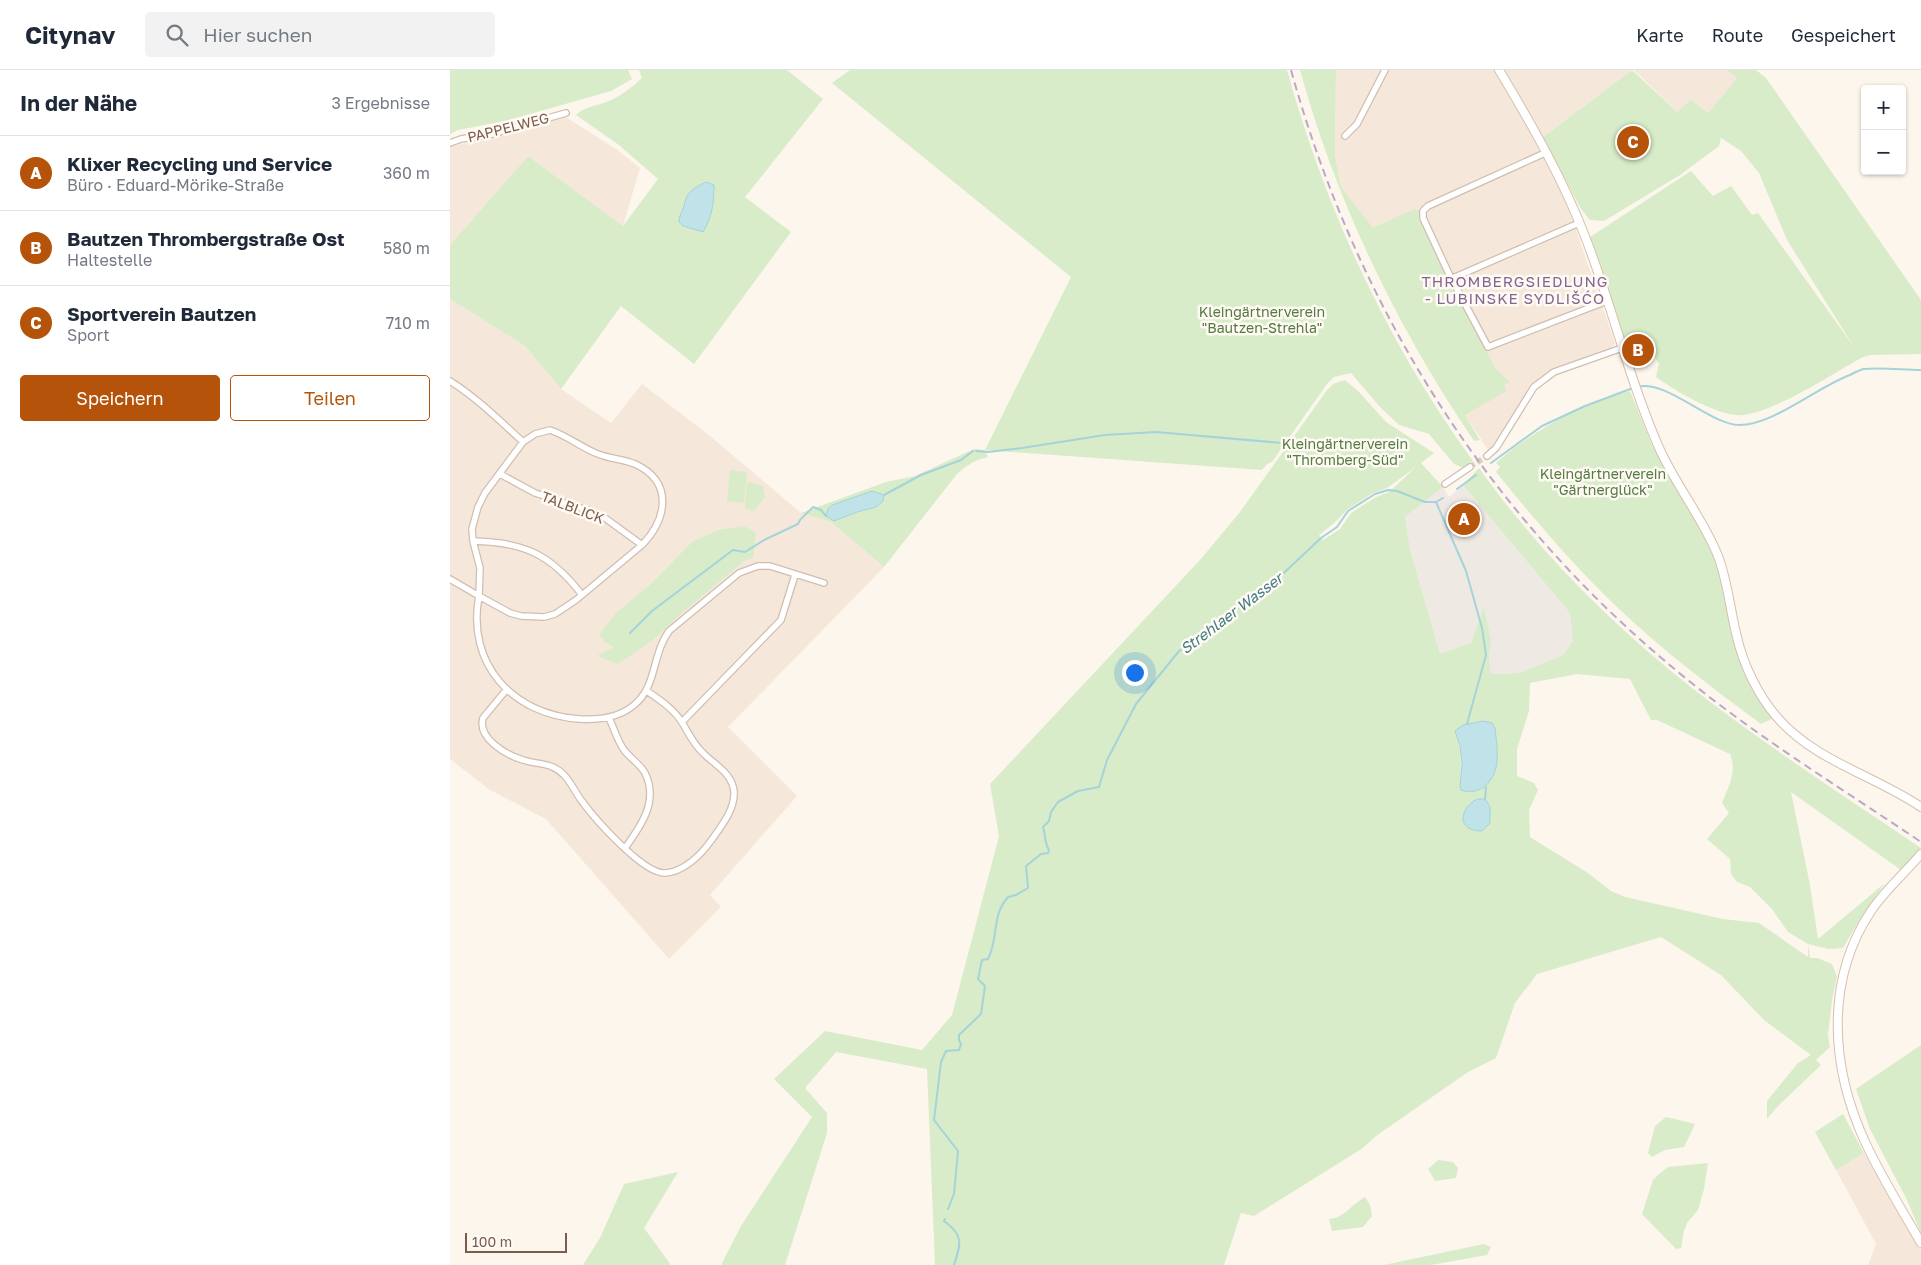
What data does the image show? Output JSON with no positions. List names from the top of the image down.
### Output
{
  "streets": {
    "street": ["PAPPELWEG", "TALBLICK"]
  },
  "districts": ["THROMBERGSIEDLUNG - LUBINSKE SYDLIŠĆO"],
  "water": ["Strehlaer Wasser"],
  "parks": ["Kleingärtnerverein \"Bautzen-Strehla\"", "Kleingärtnerverein \"Thromberg-Süd\"", "Kleingärtnerverein \"Gärtnerglück\""],
  "scale_bar": "100 m",
  "page": {
    "header": "Citynav",
    "search": "Hier suchen",
    "nav": ["Karte", "Route", "Gespeichert"],
    "heading": ["In der Nähe", "3 Ergebnisse"],
    "map_buttons": ["+", "−"],
    "pins": ["C", "B", "A"],
    "list": [
      {
        "mark": "A",
        "name": "Klixer Recycling und Service",
        "note": "Büro · Eduard-Mörike-Straße",
        "value": "360 m"
      },
      {
        "mark": "B",
        "name": "Bautzen Thrombergstraße Ost",
        "note": "Haltestelle",
        "value": "580 m"
      },
      {
        "mark": "C",
        "name": "Sportverein Bautzen",
        "note": "Sport",
        "value": "710 m"
      }
    ],
    "buttons": ["Speichern", "Teilen"],
    "scale": "100 m"
  }
}
